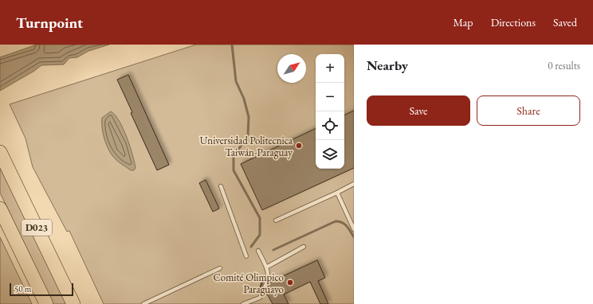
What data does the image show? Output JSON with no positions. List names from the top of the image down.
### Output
{
  "streets": {
    "highway": ["D023"]
  },
  "places": ["Universidad Politecnica Taiwán-Paraguay", "Comité Olimpico Paraguayo"],
  "scale_bar": "50 m",
  "north": "top right",
  "page": {
    "header": "Turnpoint",
    "nav": ["Map", "Directions", "Saved"],
    "heading": ["Nearby", "0 results"],
    "map_buttons": ["+", "−"],
    "buttons": ["Save", "Share"],
    "scale": "50 m"
  }
}
